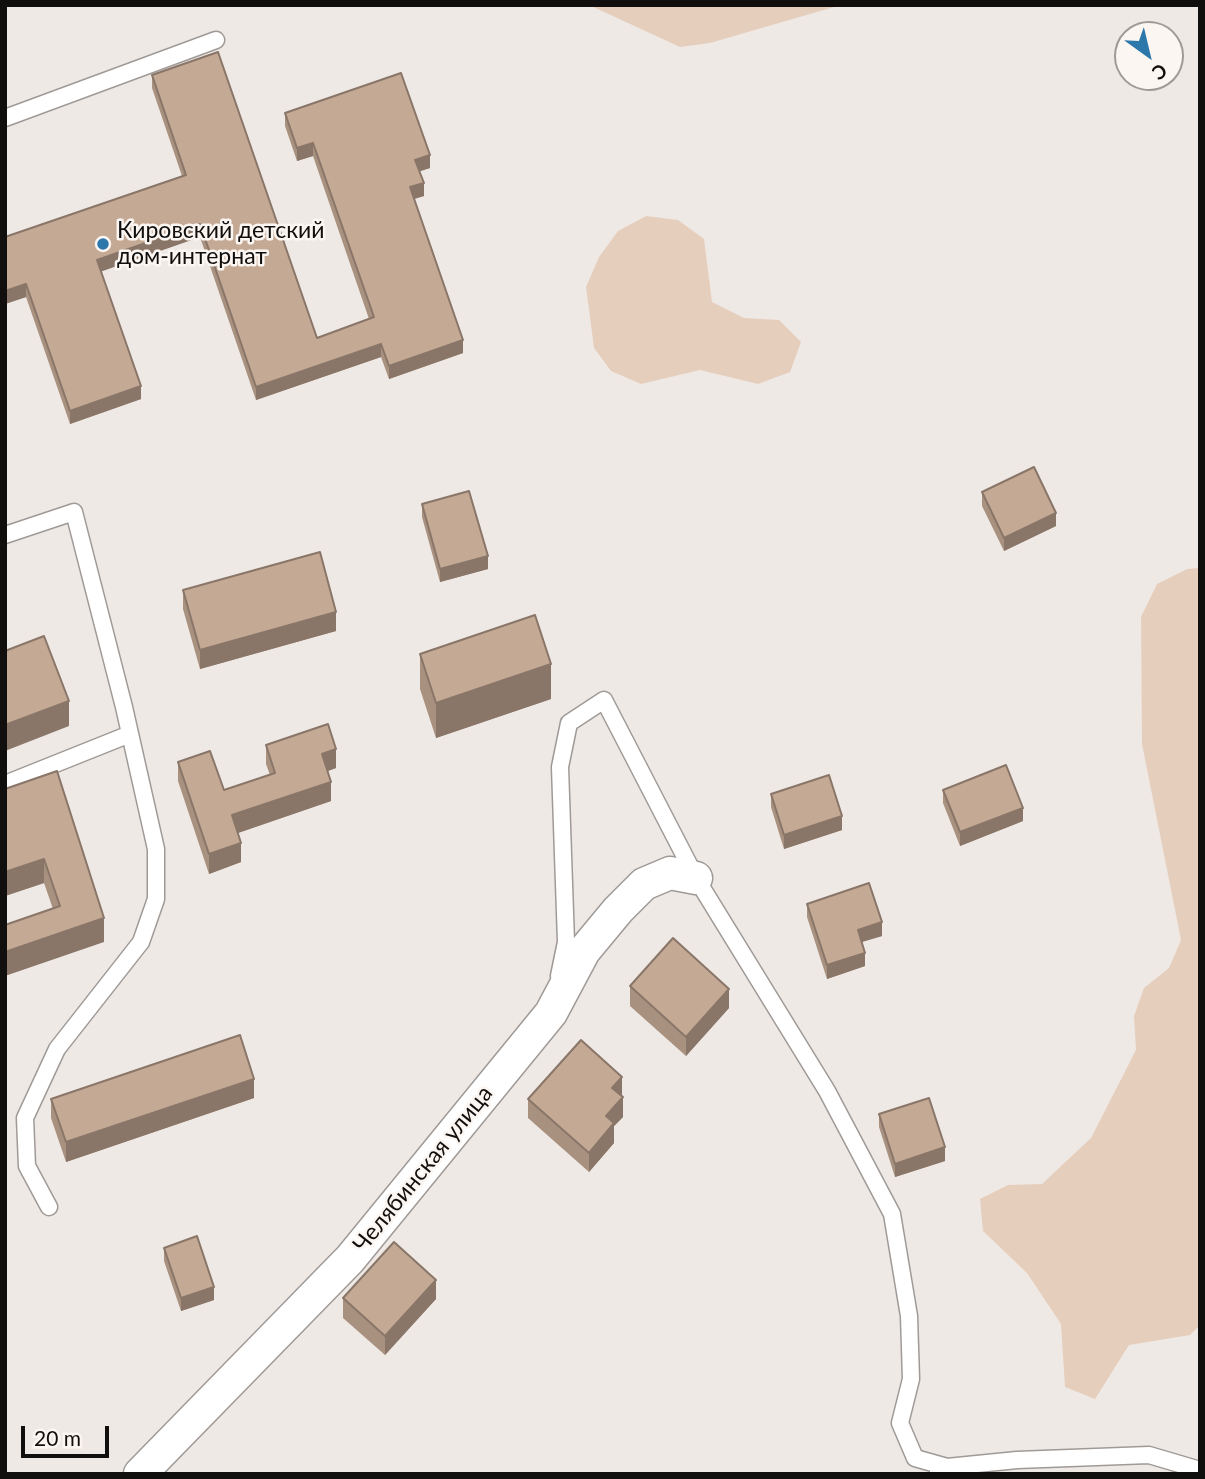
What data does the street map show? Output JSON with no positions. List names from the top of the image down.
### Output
{
  "streets": {
    "street": ["Челябинская улица"]
  },
  "places": ["Кировский детский дом-интернат"],
  "scale_bar": "20 m",
  "north": "bottom right"
}
